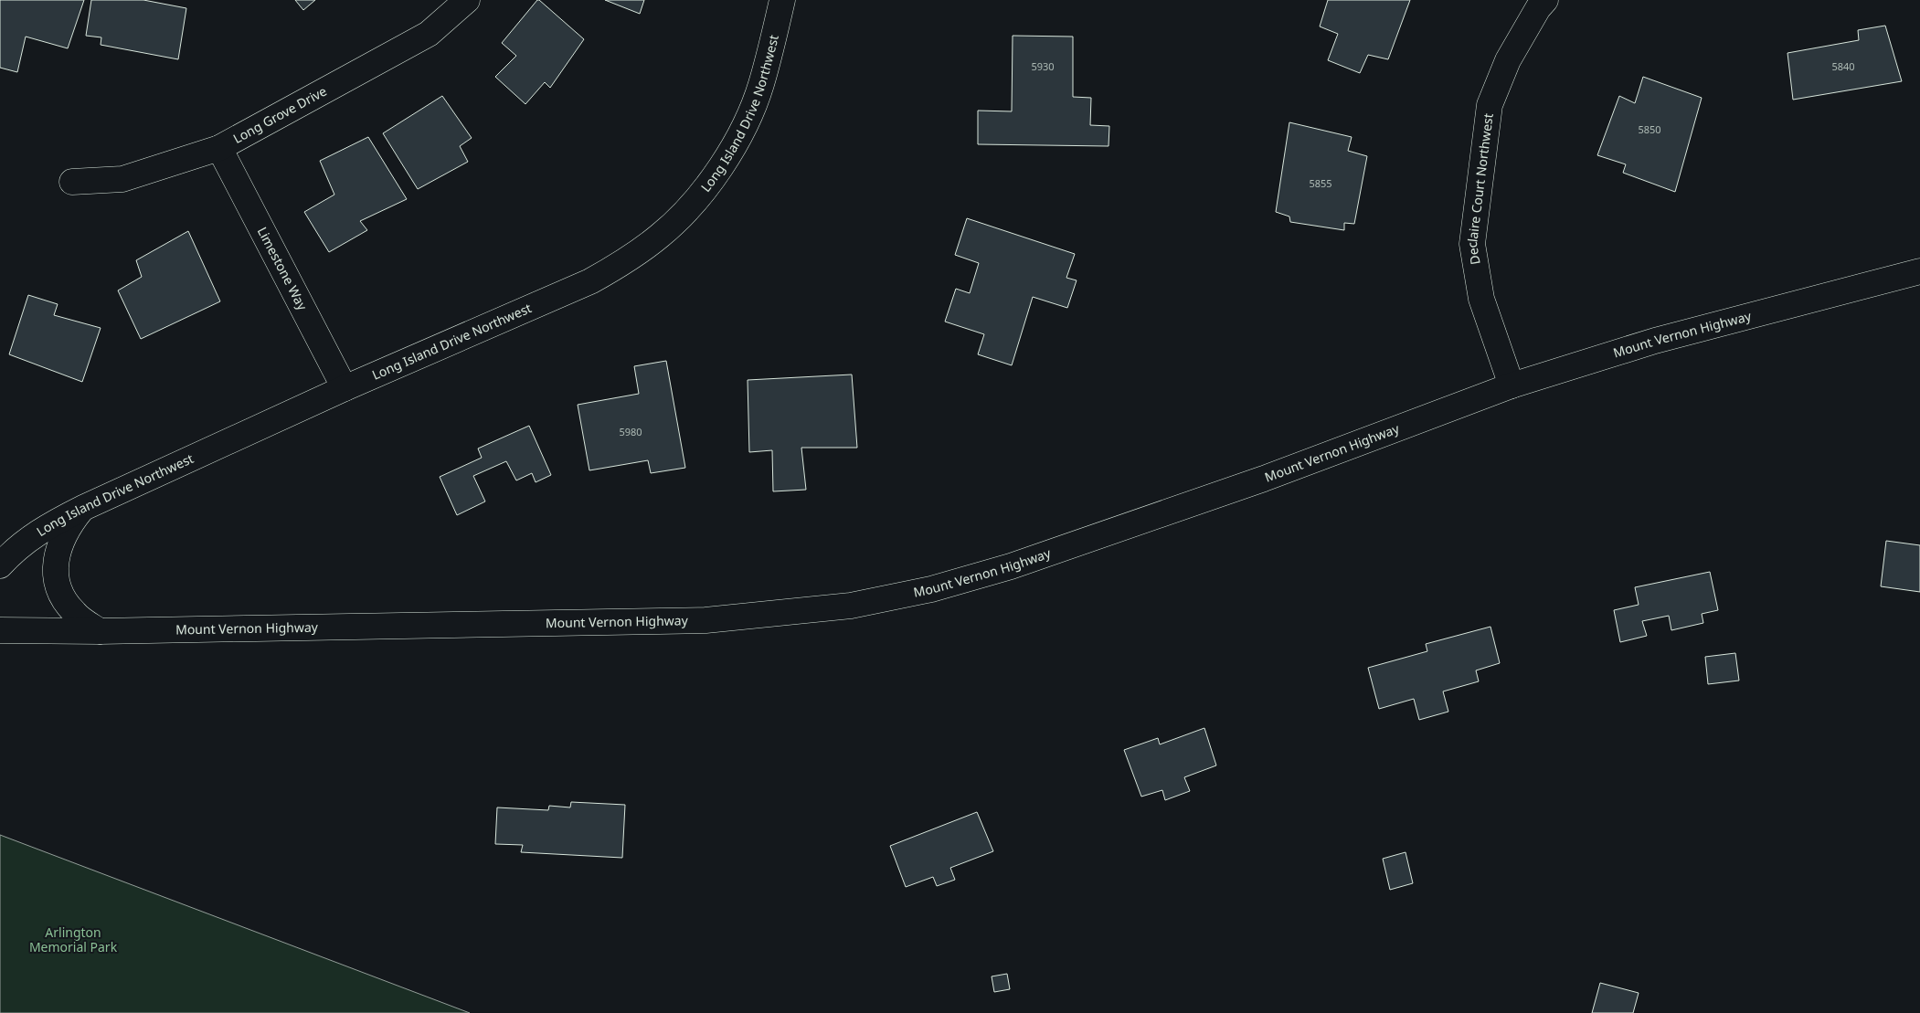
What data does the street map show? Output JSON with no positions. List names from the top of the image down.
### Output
{
  "streets": {
    "street": [
      "Long Island Drive Northwest",
      "Long Grove Drive",
      "Declaire Court Northwest",
      "Limestone Way",
      "Mount Vernon Highway"
    ]
  },
  "crossings": [
    ["Long Island Drive Northwest", "Limestone Way"],
    ["Long Grove Drive", "Limestone Way"],
    ["Declaire Court Northwest", "Mount Vernon Highway"]
  ],
  "parks": ["Arlington Memorial Park"],
  "house_numbers": [
    "5930",
    "5840",
    "5850",
    "5855",
    "5980"
  ]
}
